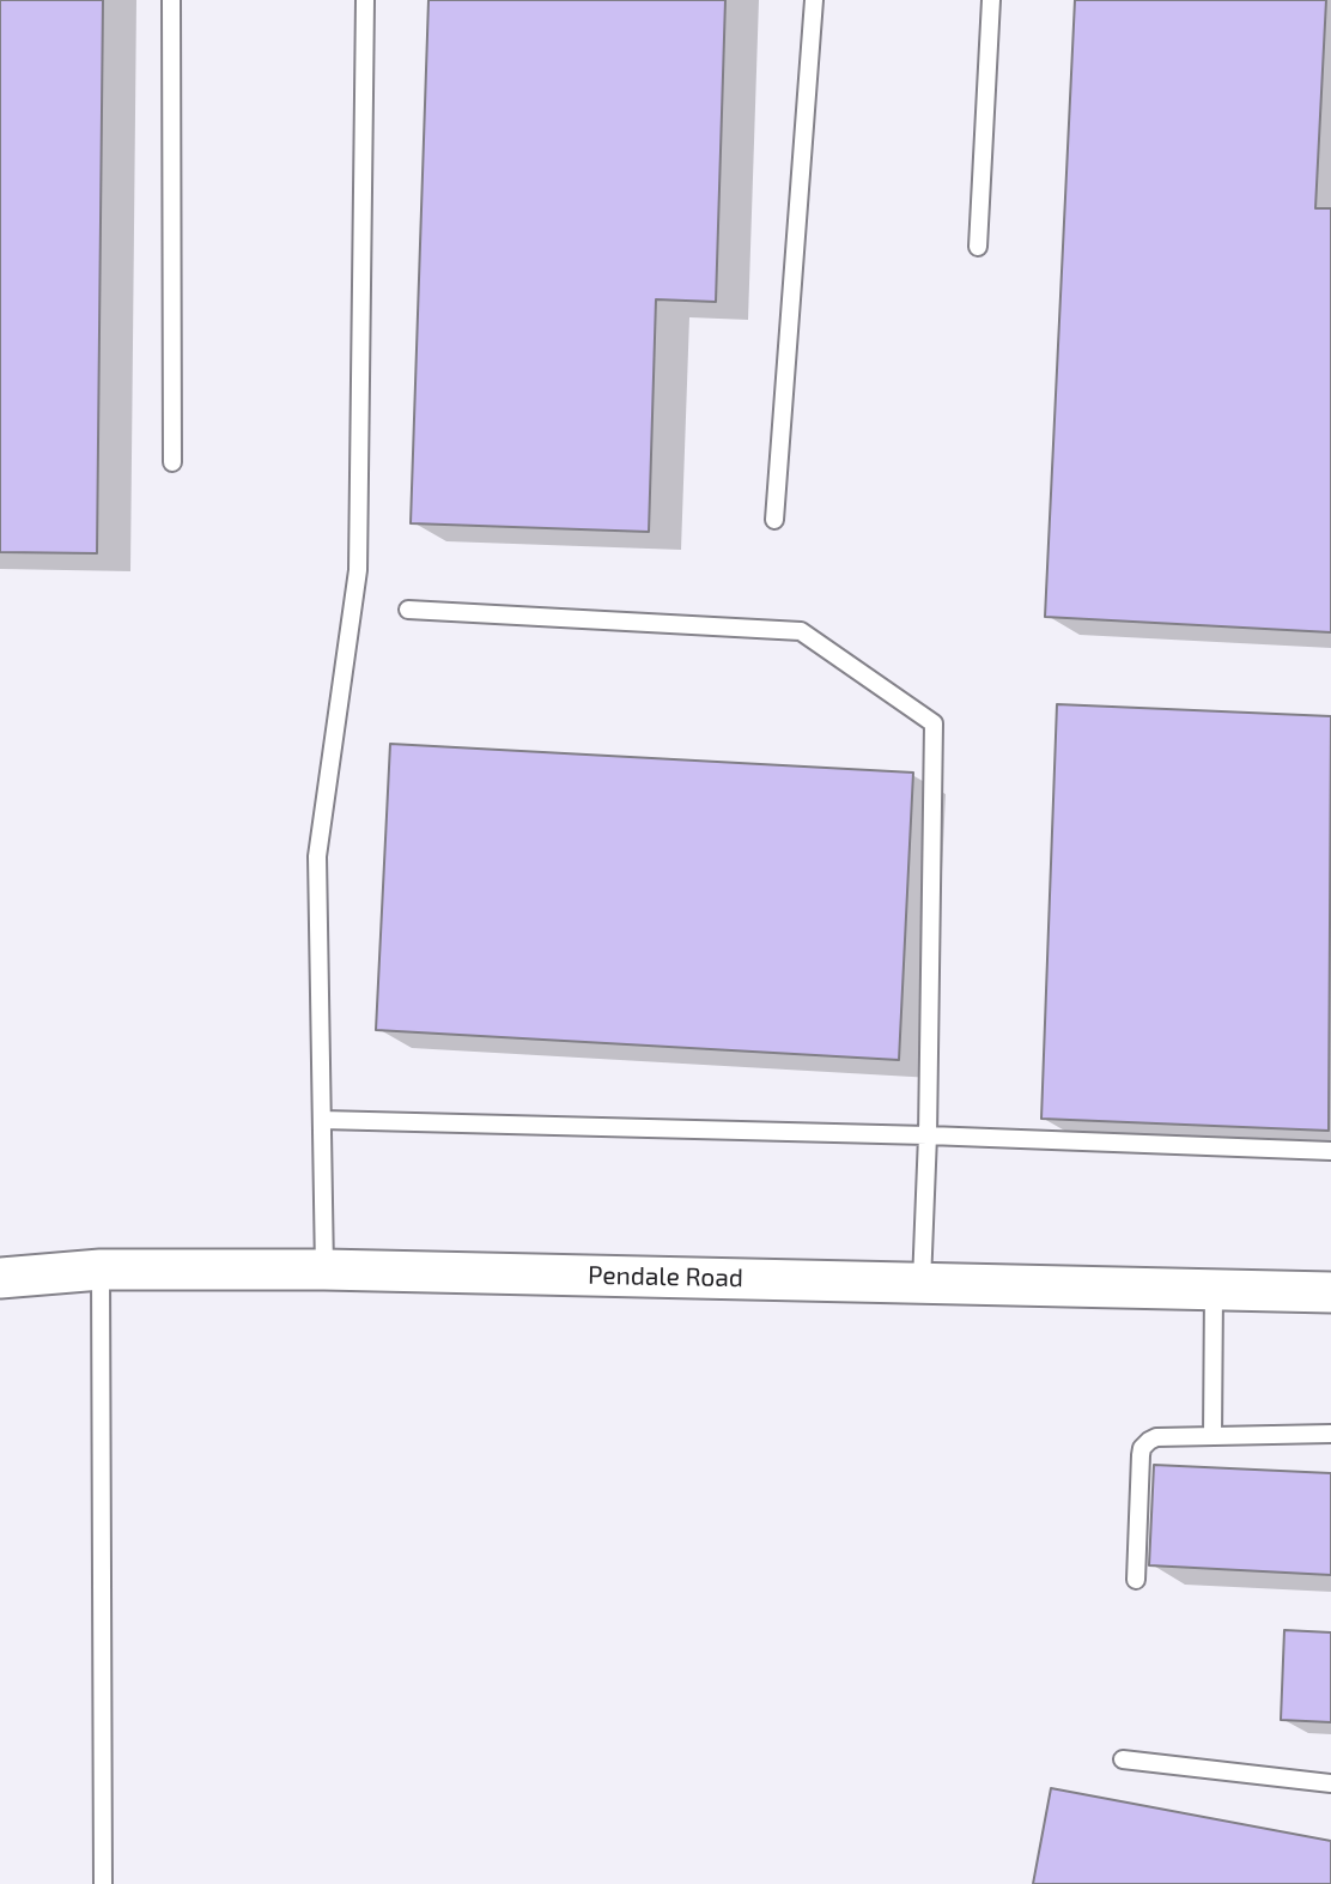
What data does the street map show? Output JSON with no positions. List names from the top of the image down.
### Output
{
  "streets": {
    "street": ["Pendale Road"]
  }
}
